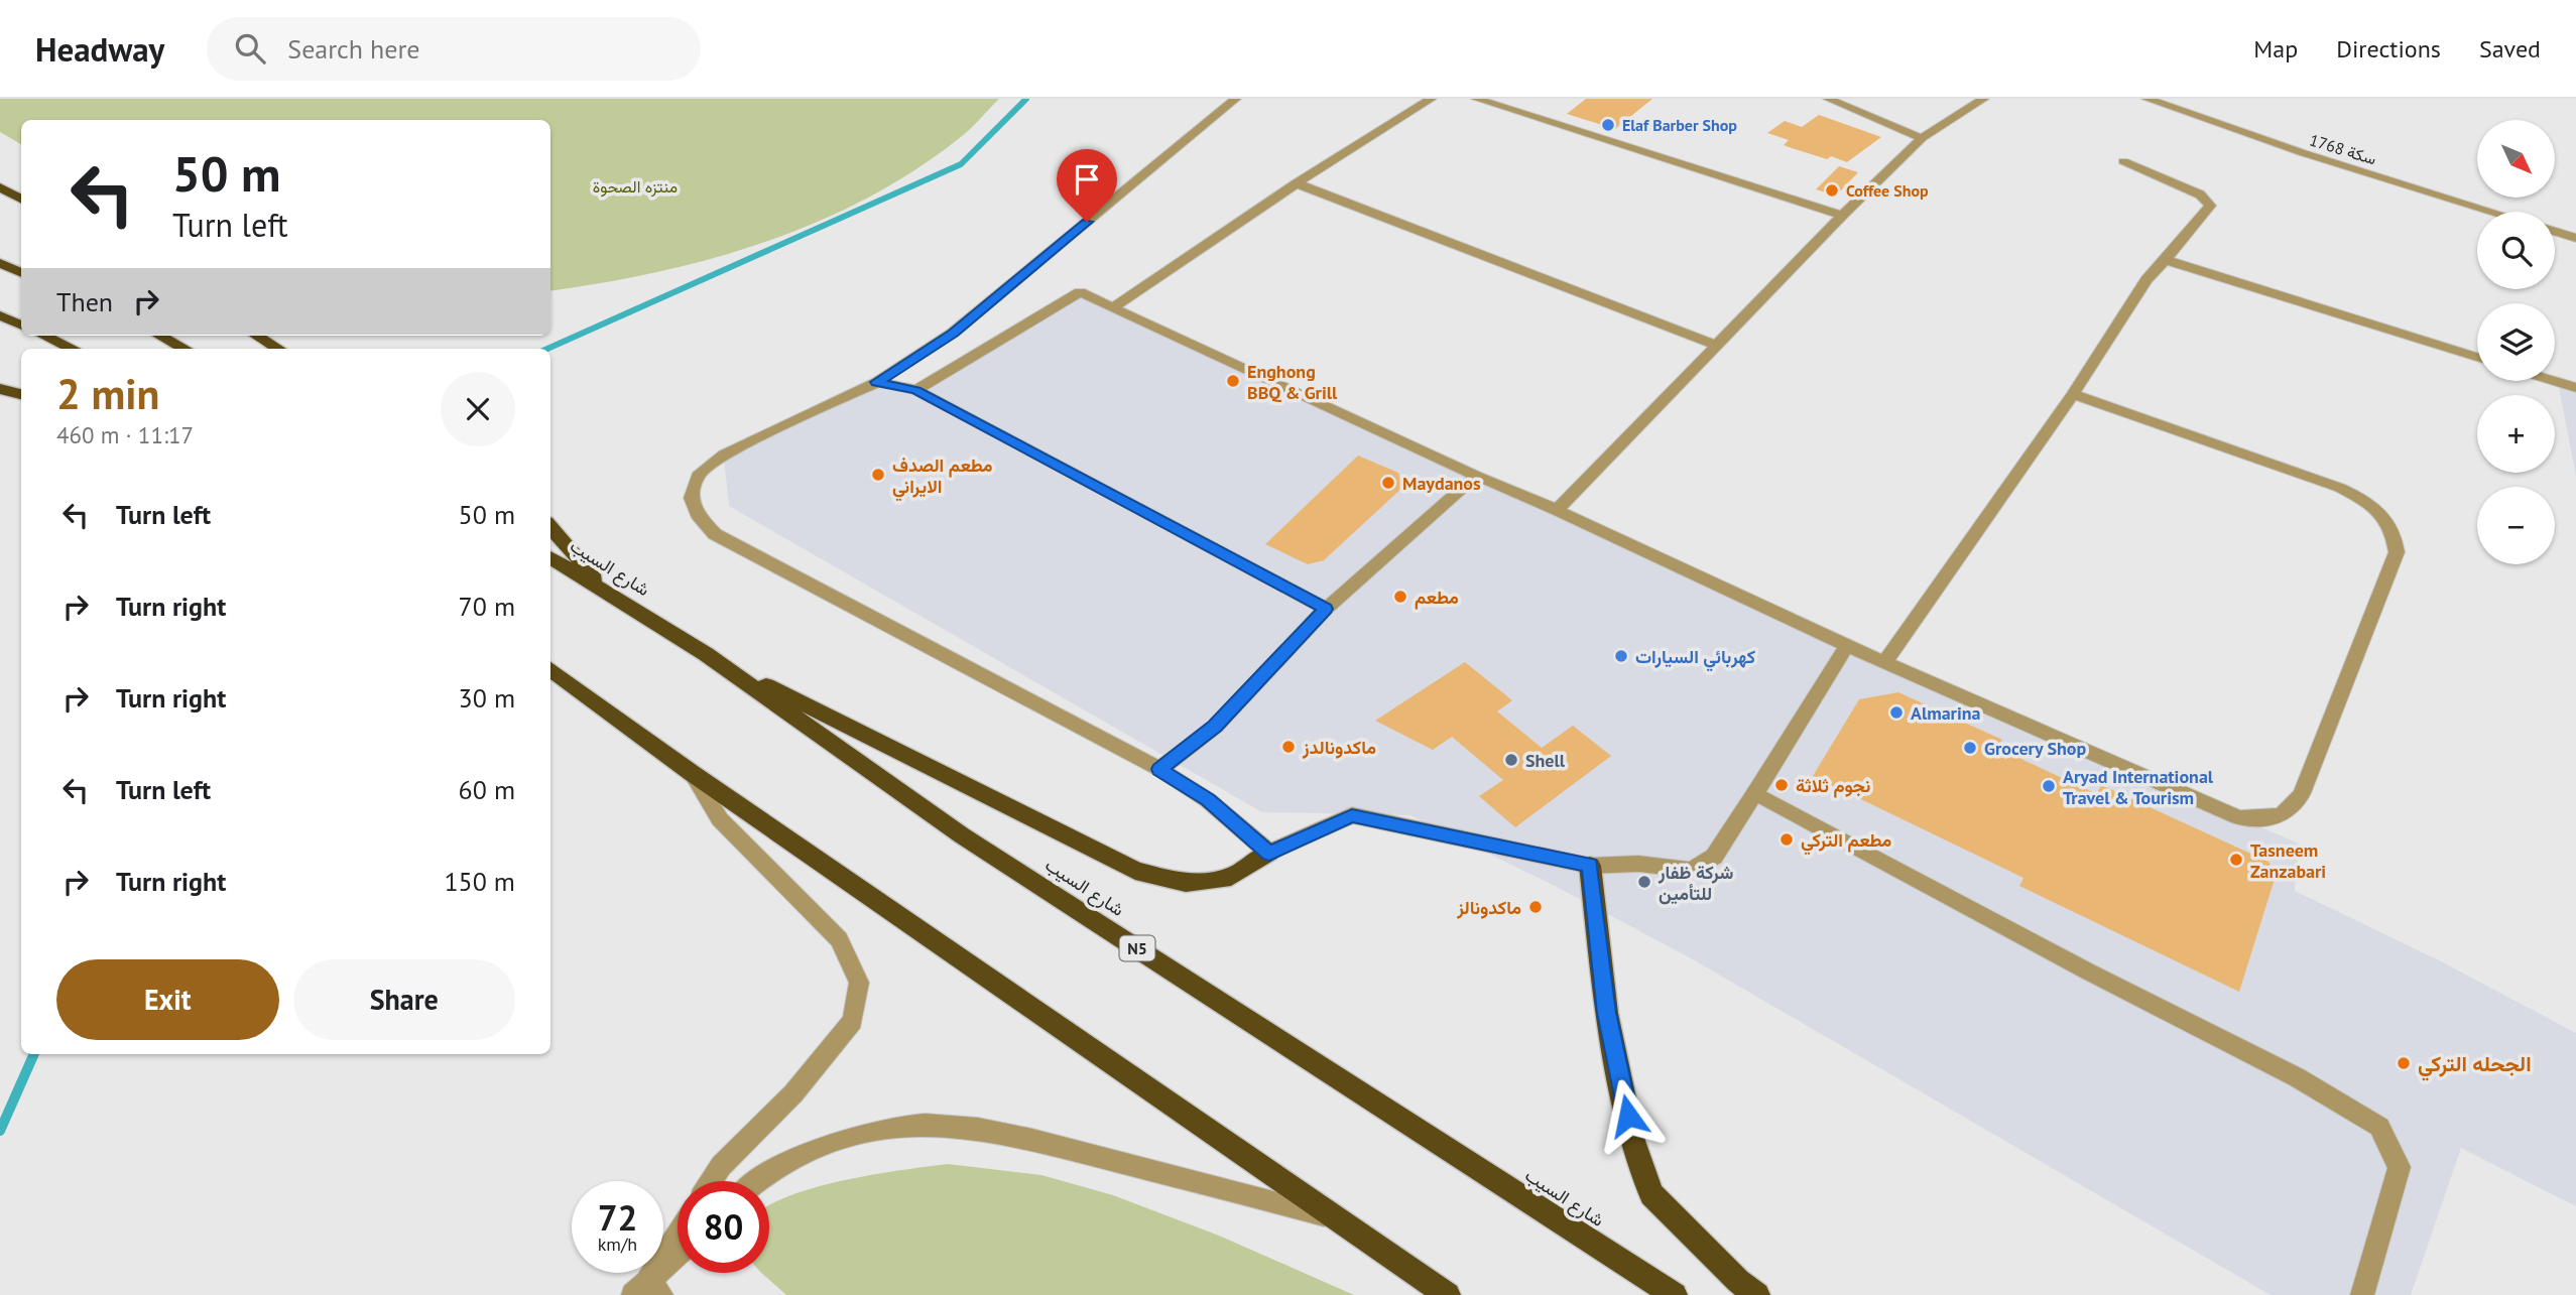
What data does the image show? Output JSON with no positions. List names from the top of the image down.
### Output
{
  "streets": {
    "highway": ["شارع السيب", "N5"],
    "street": ["سكة 1768"]
  },
  "crossings": [
    ["شارع السيب", "N5"]
  ],
  "parks": ["منتزه الصحوة"],
  "places": [
    "Elaf Barber Shop",
    "Coffee Shop",
    "Enghong BBQ & Grill",
    "مطعم الصدف الايراني",
    "Maydanos",
    "مطعم",
    "كهربائي السيارات",
    "Almarina",
    "ماكدونالدز",
    "Grocery Shop",
    "Shell",
    "نجوم ثلاثة",
    "Aryad International Travel & Tourism",
    "مطعم التركي",
    "Tasneem Zanzabari",
    "شركة ظفار للتأمين",
    "ماكدونالز",
    "الجحله التركي"
  ],
  "north": "bottom right",
  "page": {
    "header": "Headway",
    "search": "Search here",
    "nav": ["Map", "Directions", "Saved"],
    "map_buttons": ["+", "−"],
    "turn": ["50 m", "Turn left"],
    "then": "Then",
    "heading": ["2 min", "460 m · 11:17"],
    "list": [
      {
        "name": "Turn left",
        "value": "50 m"
      },
      {
        "name": "Turn right",
        "value": "70 m"
      },
      {
        "name": "Turn right",
        "value": "30 m"
      },
      {
        "name": "Turn left",
        "value": "60 m"
      },
      {
        "name": "Turn right",
        "value": "150 m"
      }
    ],
    "buttons": ["Exit", "Share"],
    "speed": "72 km/h",
    "limit": "80"
  }
}
